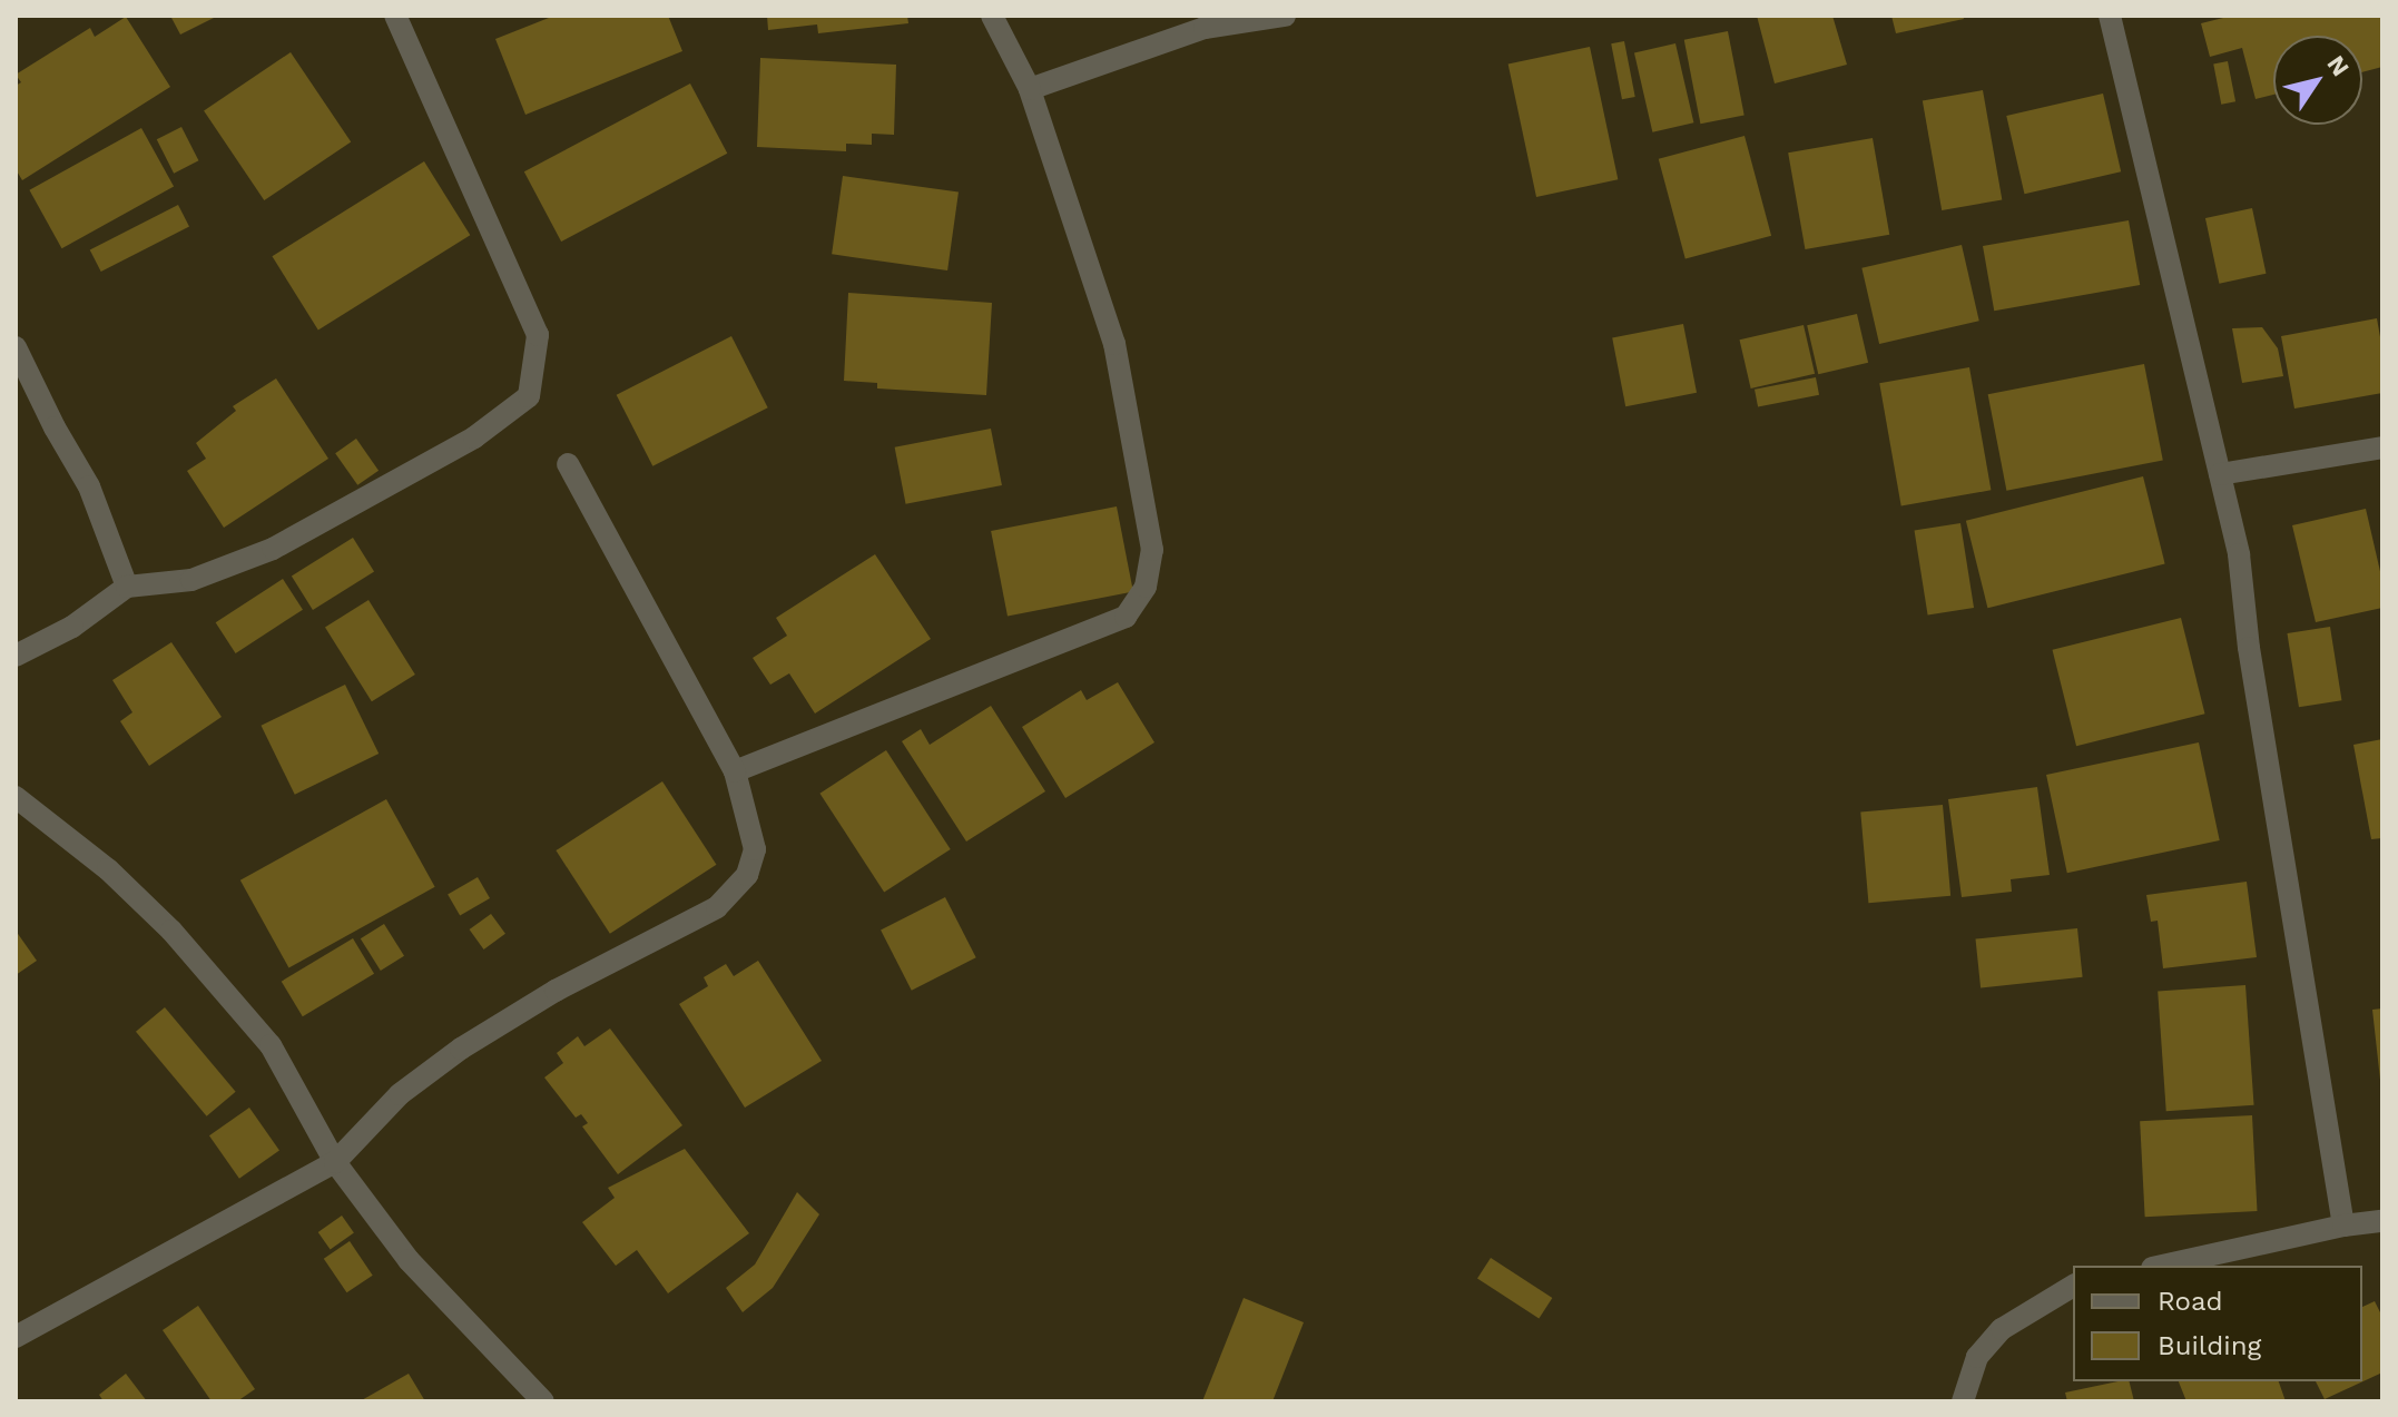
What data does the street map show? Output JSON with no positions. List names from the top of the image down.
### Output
{
  "legend": ["Road", "Building"],
  "north": "top right"
}
